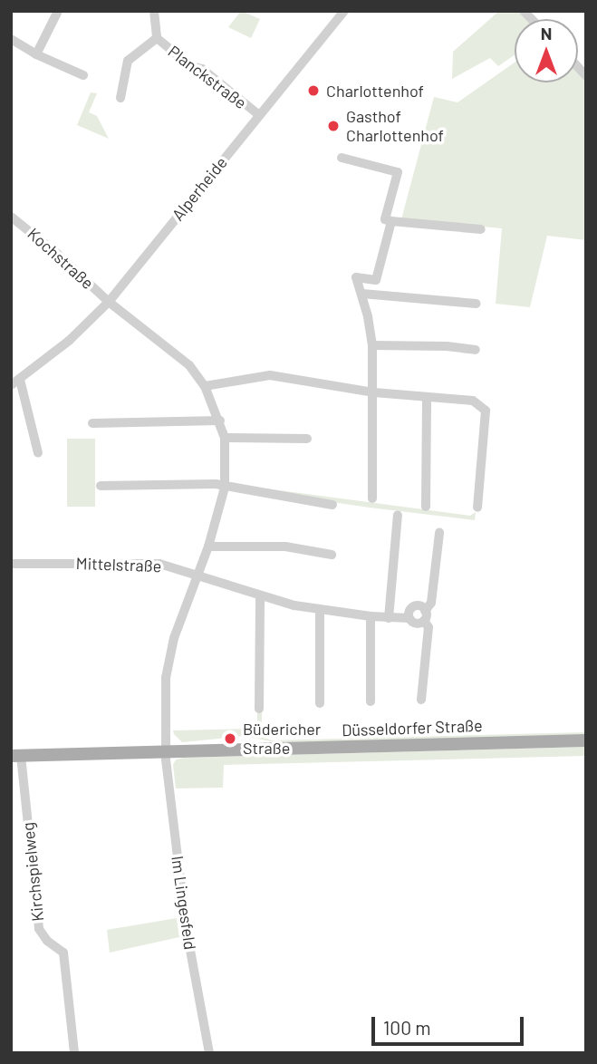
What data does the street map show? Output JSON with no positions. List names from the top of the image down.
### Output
{
  "streets": {
    "main road": ["Düsseldorfer Straße"],
    "street": [
      "Planckstraße",
      "Alperheide",
      "Kochstraße",
      "Mittelstraße",
      "Kirchspielweg",
      "Im Lingesfeld"
    ]
  },
  "crossings": [
    ["Planckstraße", "Alperheide"],
    ["Alperheide", "Kochstraße"],
    ["Düsseldorfer Straße", "Kirchspielweg"],
    ["Düsseldorfer Straße", "Im Lingesfeld"]
  ],
  "places": ["Charlottenhof", "Gasthof Charlottenhof", "Büdericher Straße"],
  "scale_bar": "100 m",
  "north": "top"
}
